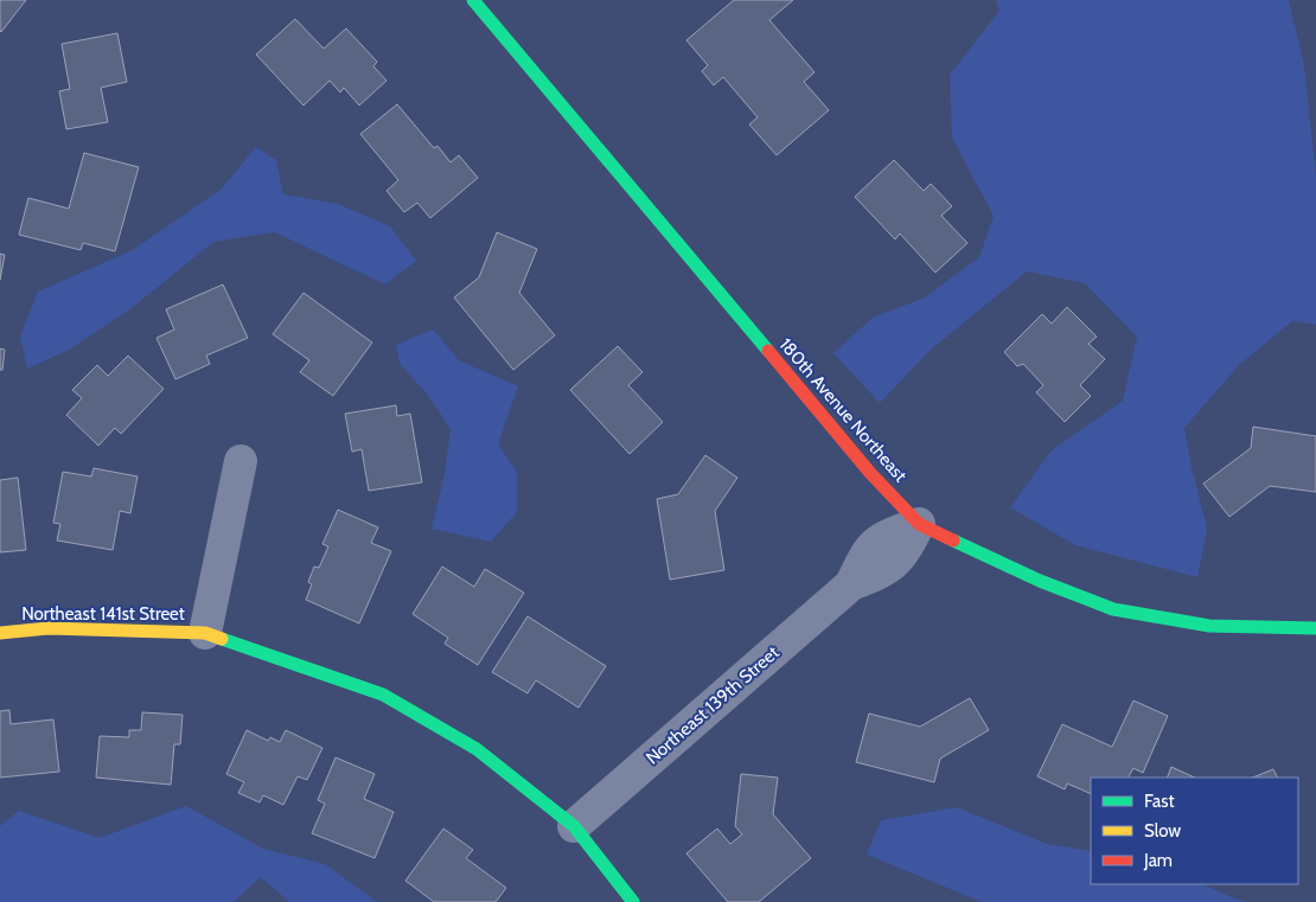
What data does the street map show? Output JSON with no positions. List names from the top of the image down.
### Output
{
  "streets": {
    "street": ["180th Avenue Northeast", "Northeast 141st Street", "Northeast 139th Street"]
  },
  "crossings": [
    ["180th Avenue Northeast", "Northeast 139th Street"],
    ["Northeast 141st Street", "Northeast 139th Street"]
  ],
  "legend": ["Fast", "Slow", "Jam"]
}
